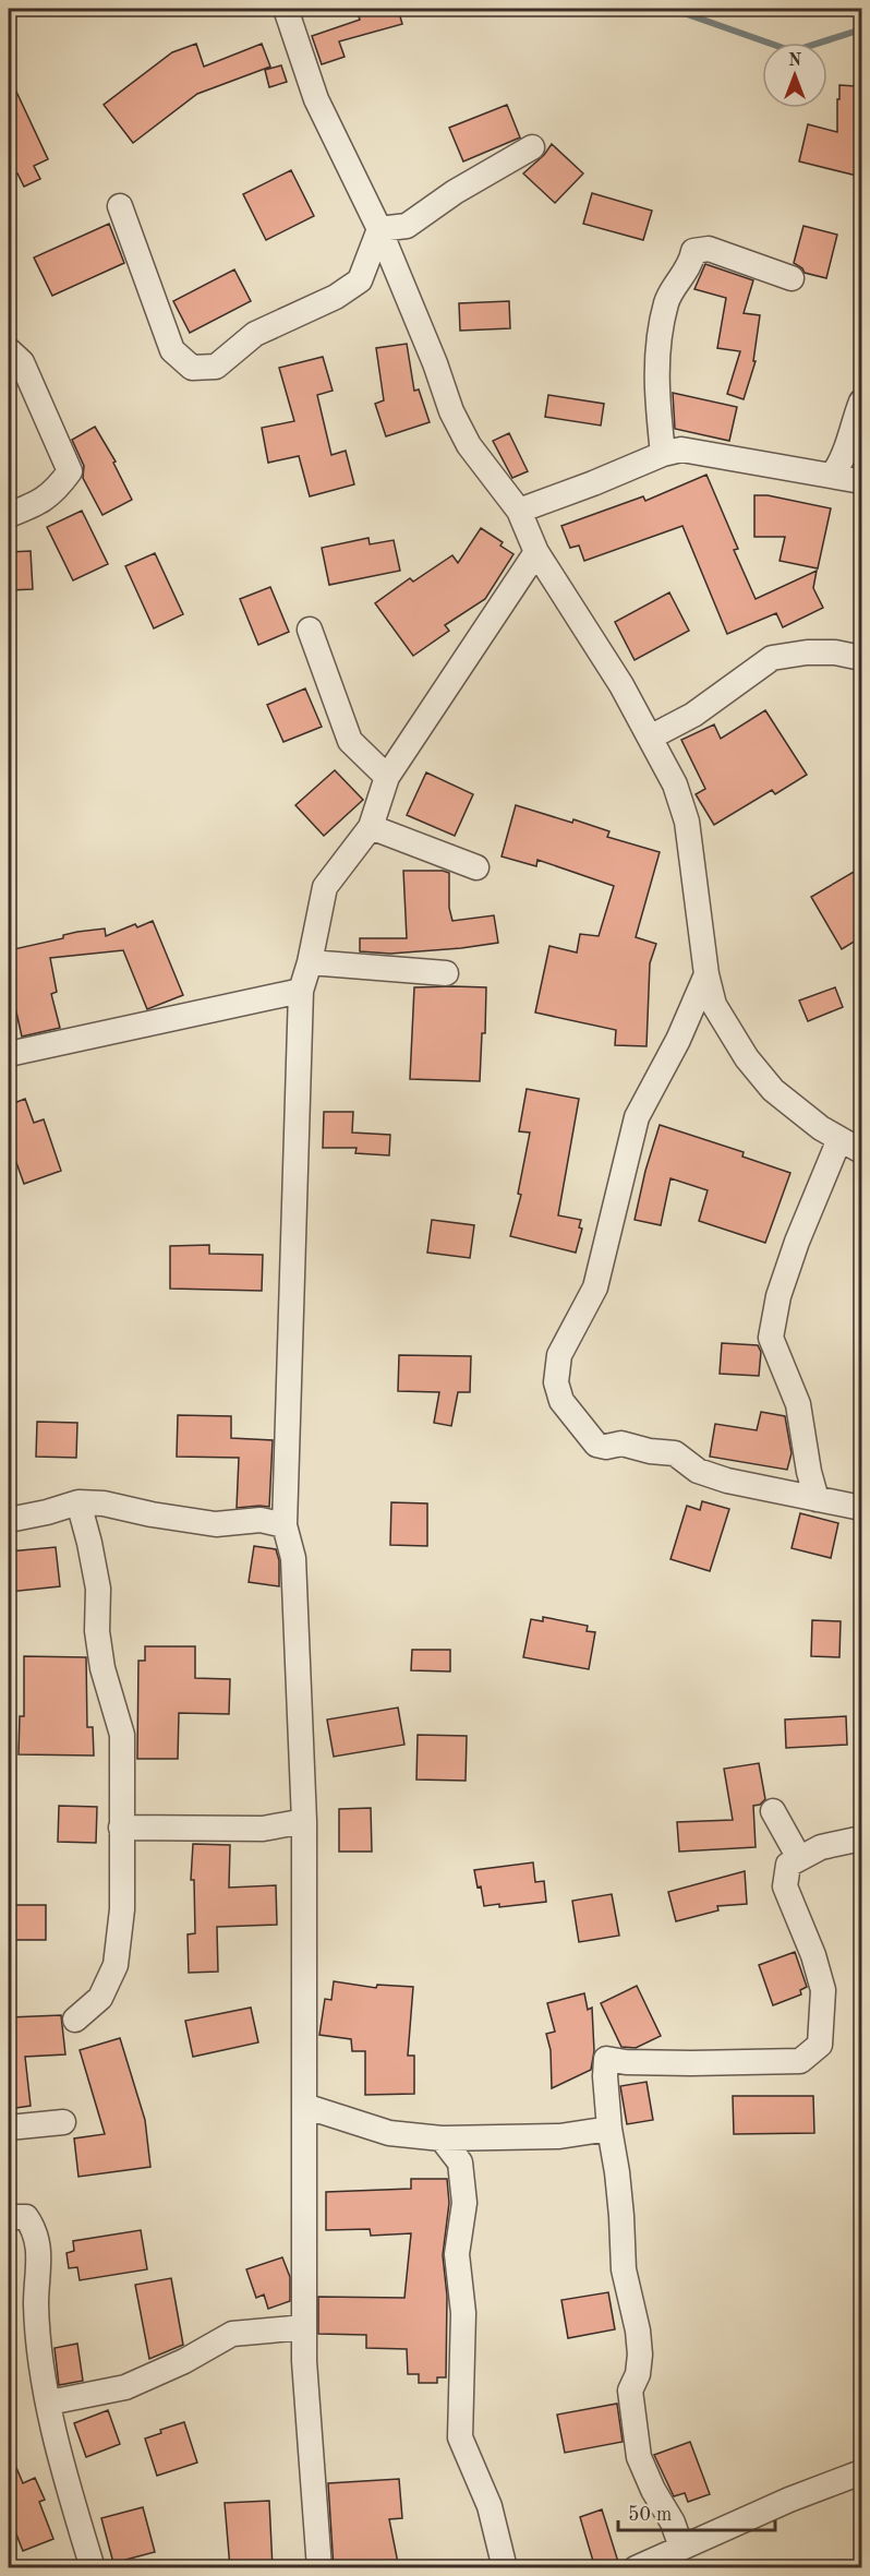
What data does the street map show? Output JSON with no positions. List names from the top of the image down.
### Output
{
  "scale_bar": "50 m",
  "north": "top"
}
